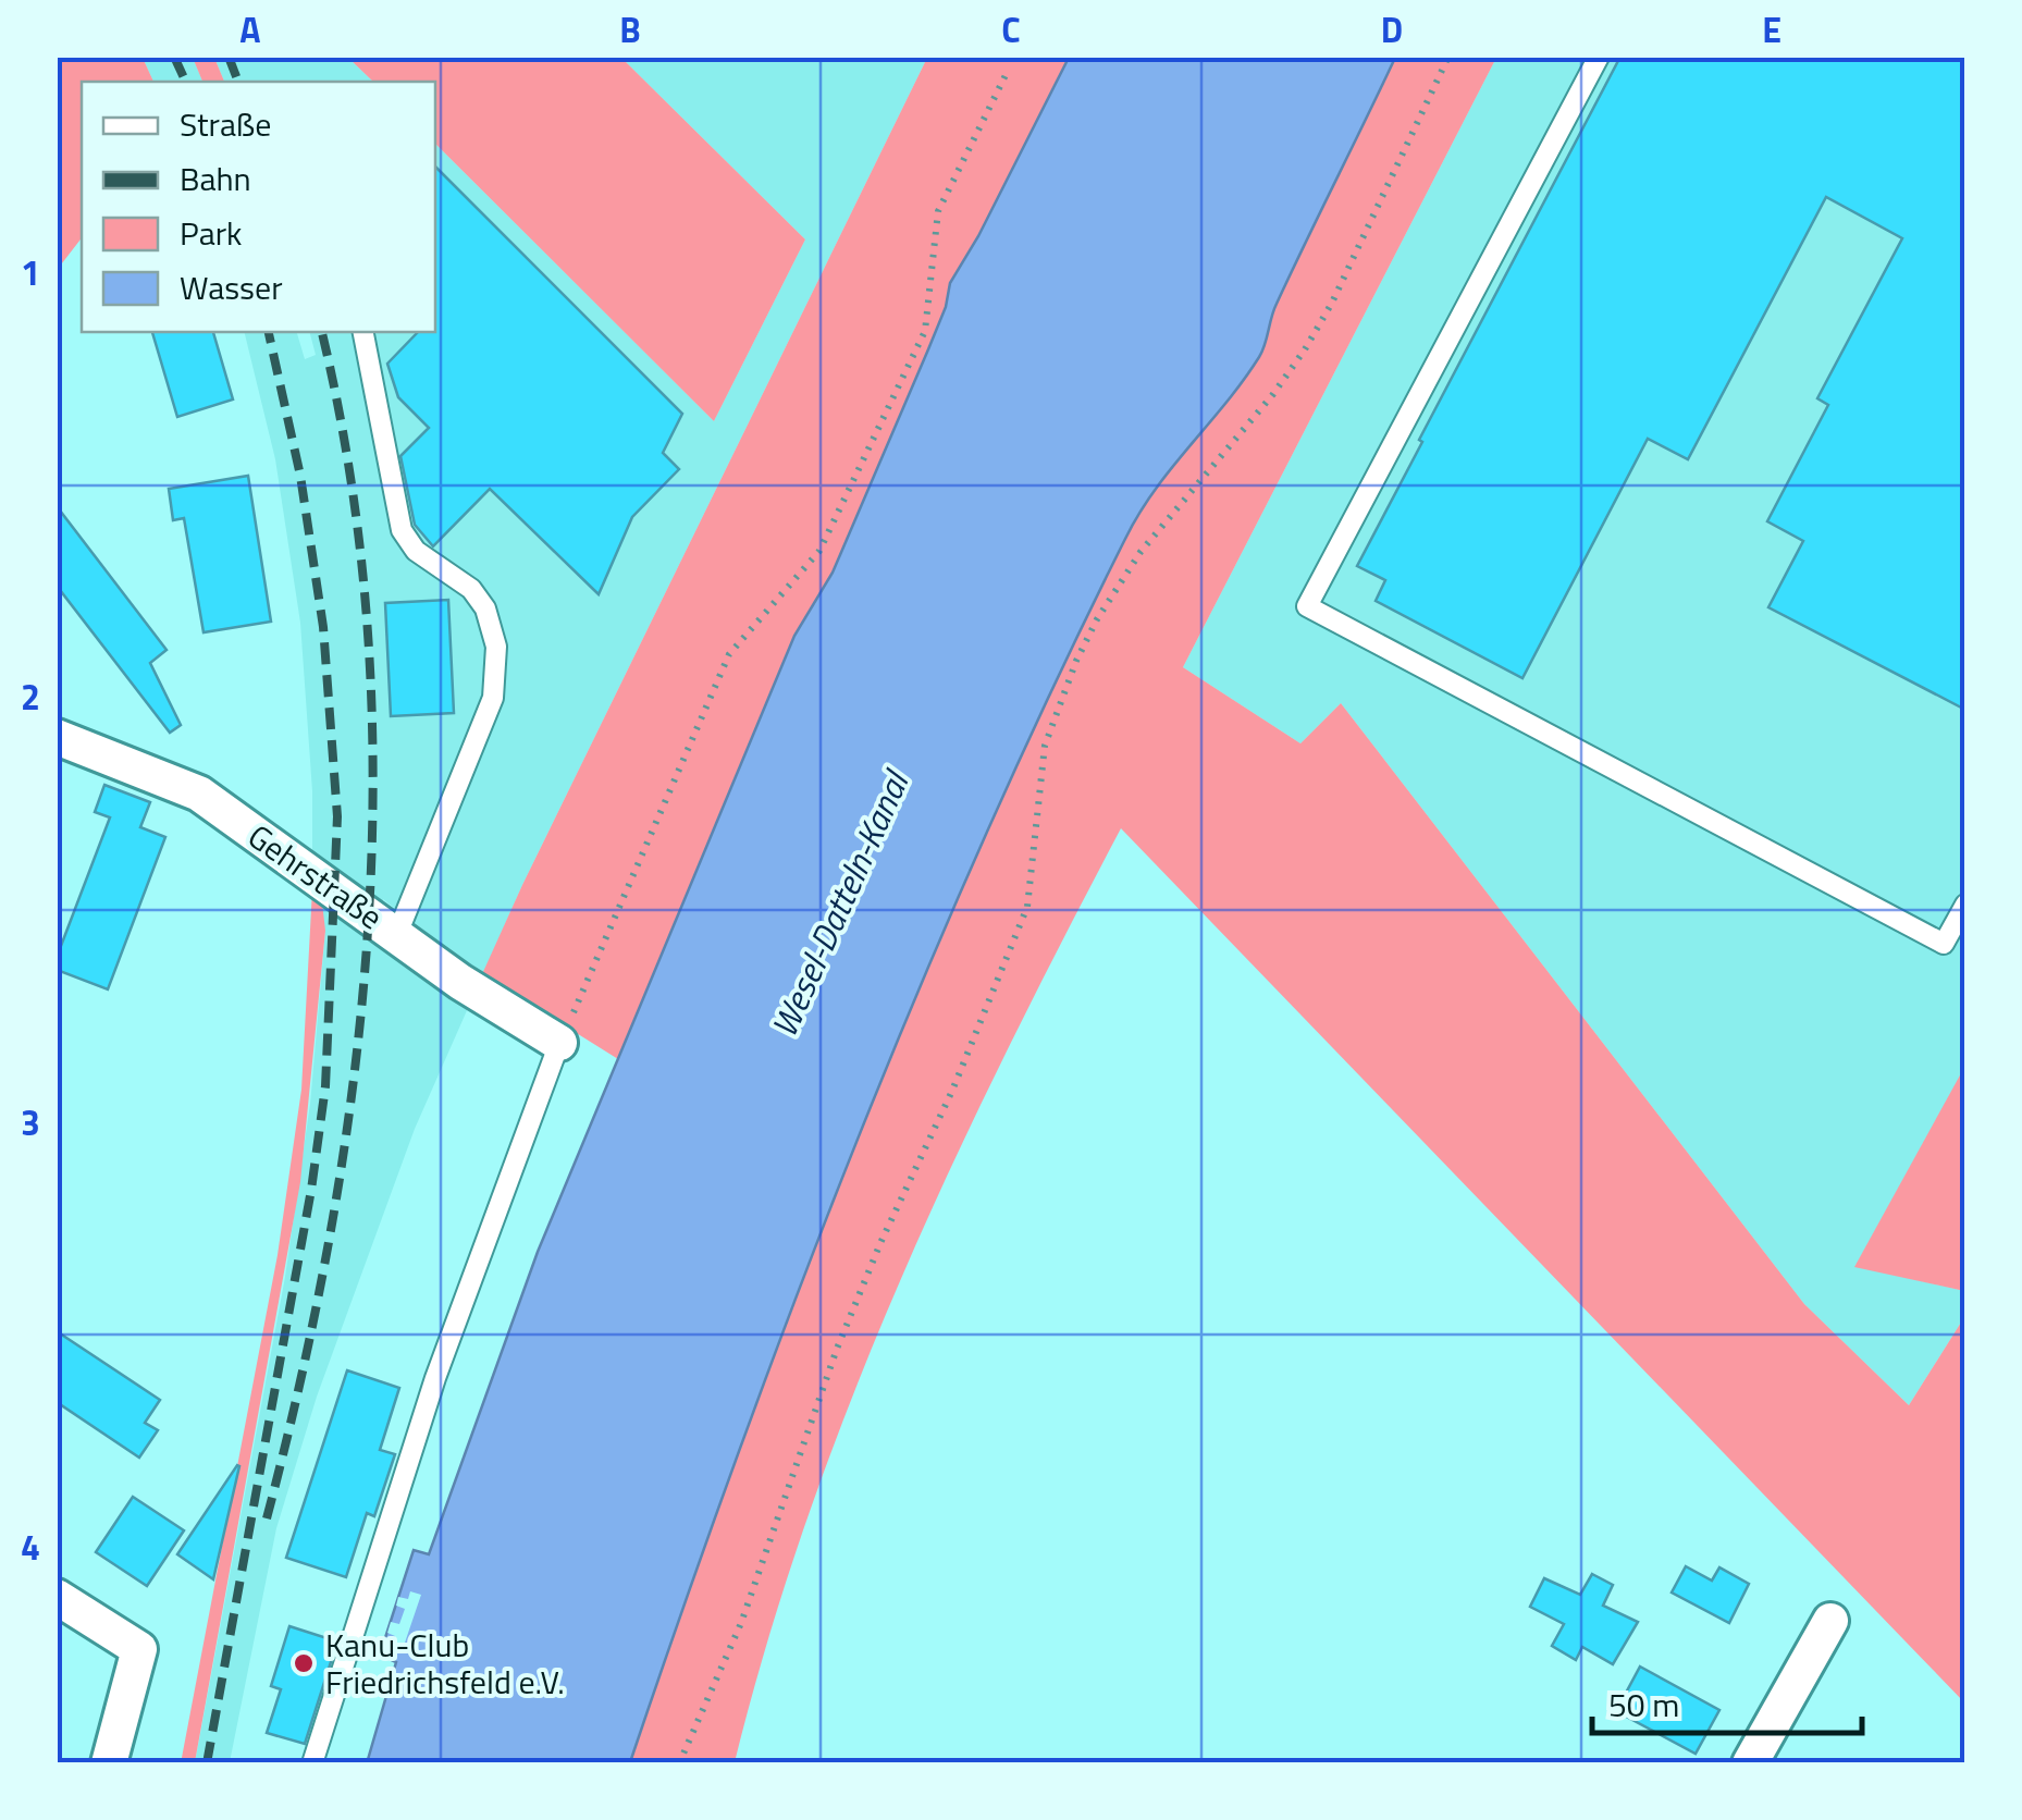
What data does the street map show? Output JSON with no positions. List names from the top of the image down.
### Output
{
  "streets": {
    "street": ["Gehrstraße"]
  },
  "water": ["Wesel-Datteln-Kanal"],
  "places": ["Kanu-Club Friedrichsfeld e.V."],
  "legend": [
    "Straße",
    "Bahn",
    "Park",
    "Wasser"
  ],
  "scale_bar": "50 m",
  "grid": {
    "columns": [
      "A",
      "B",
      "C",
      "D",
      "E"
    ],
    "rows": [
      "1",
      "2",
      "3",
      "4"
    ]
  }
}
